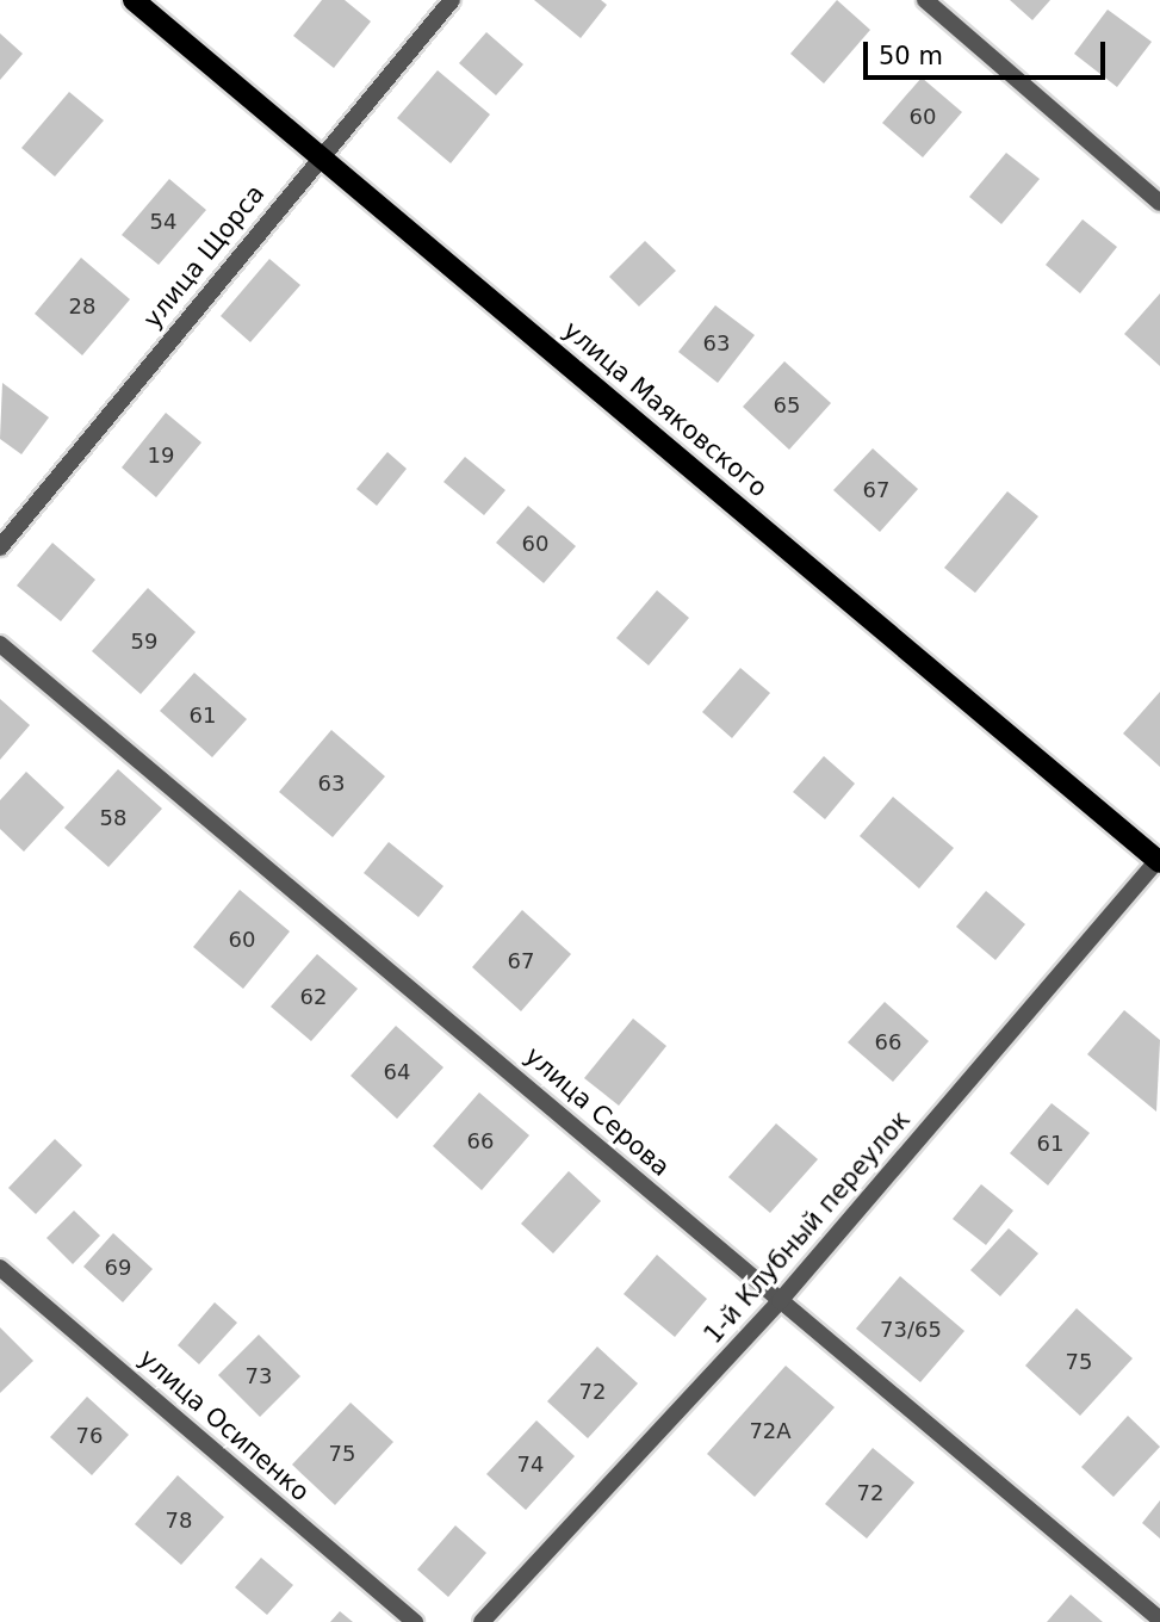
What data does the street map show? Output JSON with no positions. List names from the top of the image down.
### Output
{
  "streets": {
    "main road": ["улица Маяковского"],
    "street": [
      "улица Щорса",
      "улица Серова",
      "1-й Клубный переулок",
      "улица Осипенко"
    ]
  },
  "crossings": [
    ["улица Щорса", "улица Маяковского"],
    ["улица Маяковского", "1-й Клубный переулок"],
    ["улица Серова", "1-й Клубный переулок"]
  ],
  "house_numbers": [
    "60",
    "54",
    "28",
    "63",
    "65",
    "19",
    "67",
    "60",
    "59",
    "61",
    "63",
    "58",
    "60",
    "67",
    "62",
    "66",
    "64",
    "66",
    "61",
    "69",
    "73/65",
    "75",
    "73",
    "72",
    "72А",
    "76",
    "75",
    "74",
    "72",
    "78"
  ],
  "scale_bar": "50 m"
}
